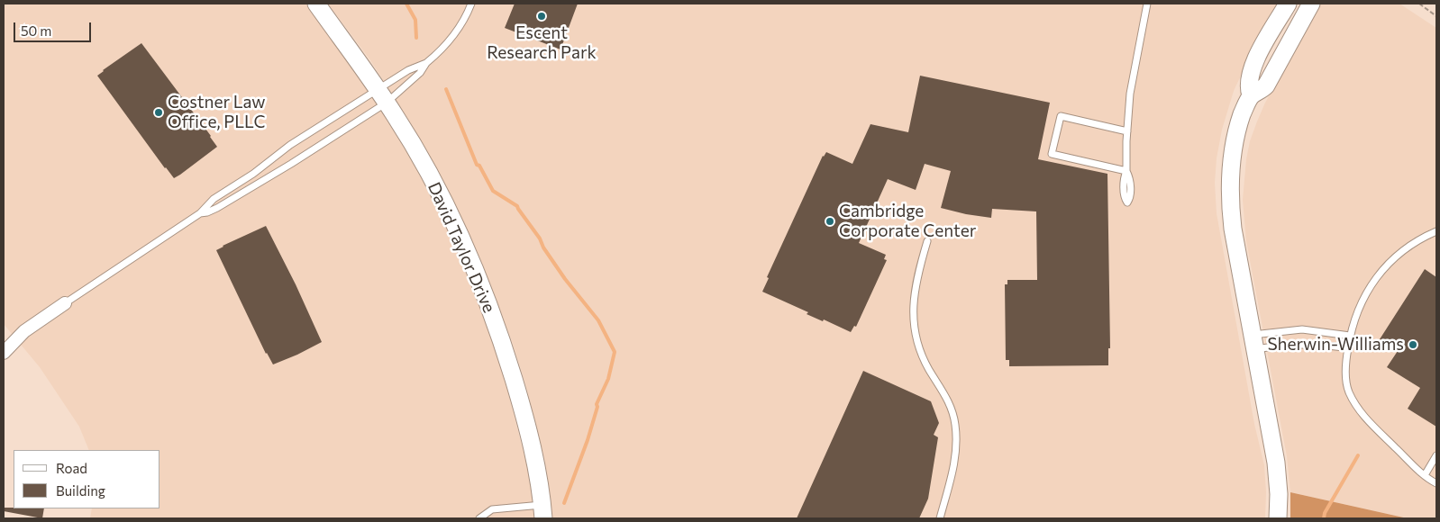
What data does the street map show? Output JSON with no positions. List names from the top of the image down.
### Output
{
  "streets": {
    "street": ["David Taylor Drive"]
  },
  "places": [
    "Escent Research Park",
    "Costner Law Office, PLLC",
    "Cambridge Corporate Center",
    "Sherwin-Williams"
  ],
  "legend": ["Road", "Building"],
  "scale_bar": "50 m"
}
